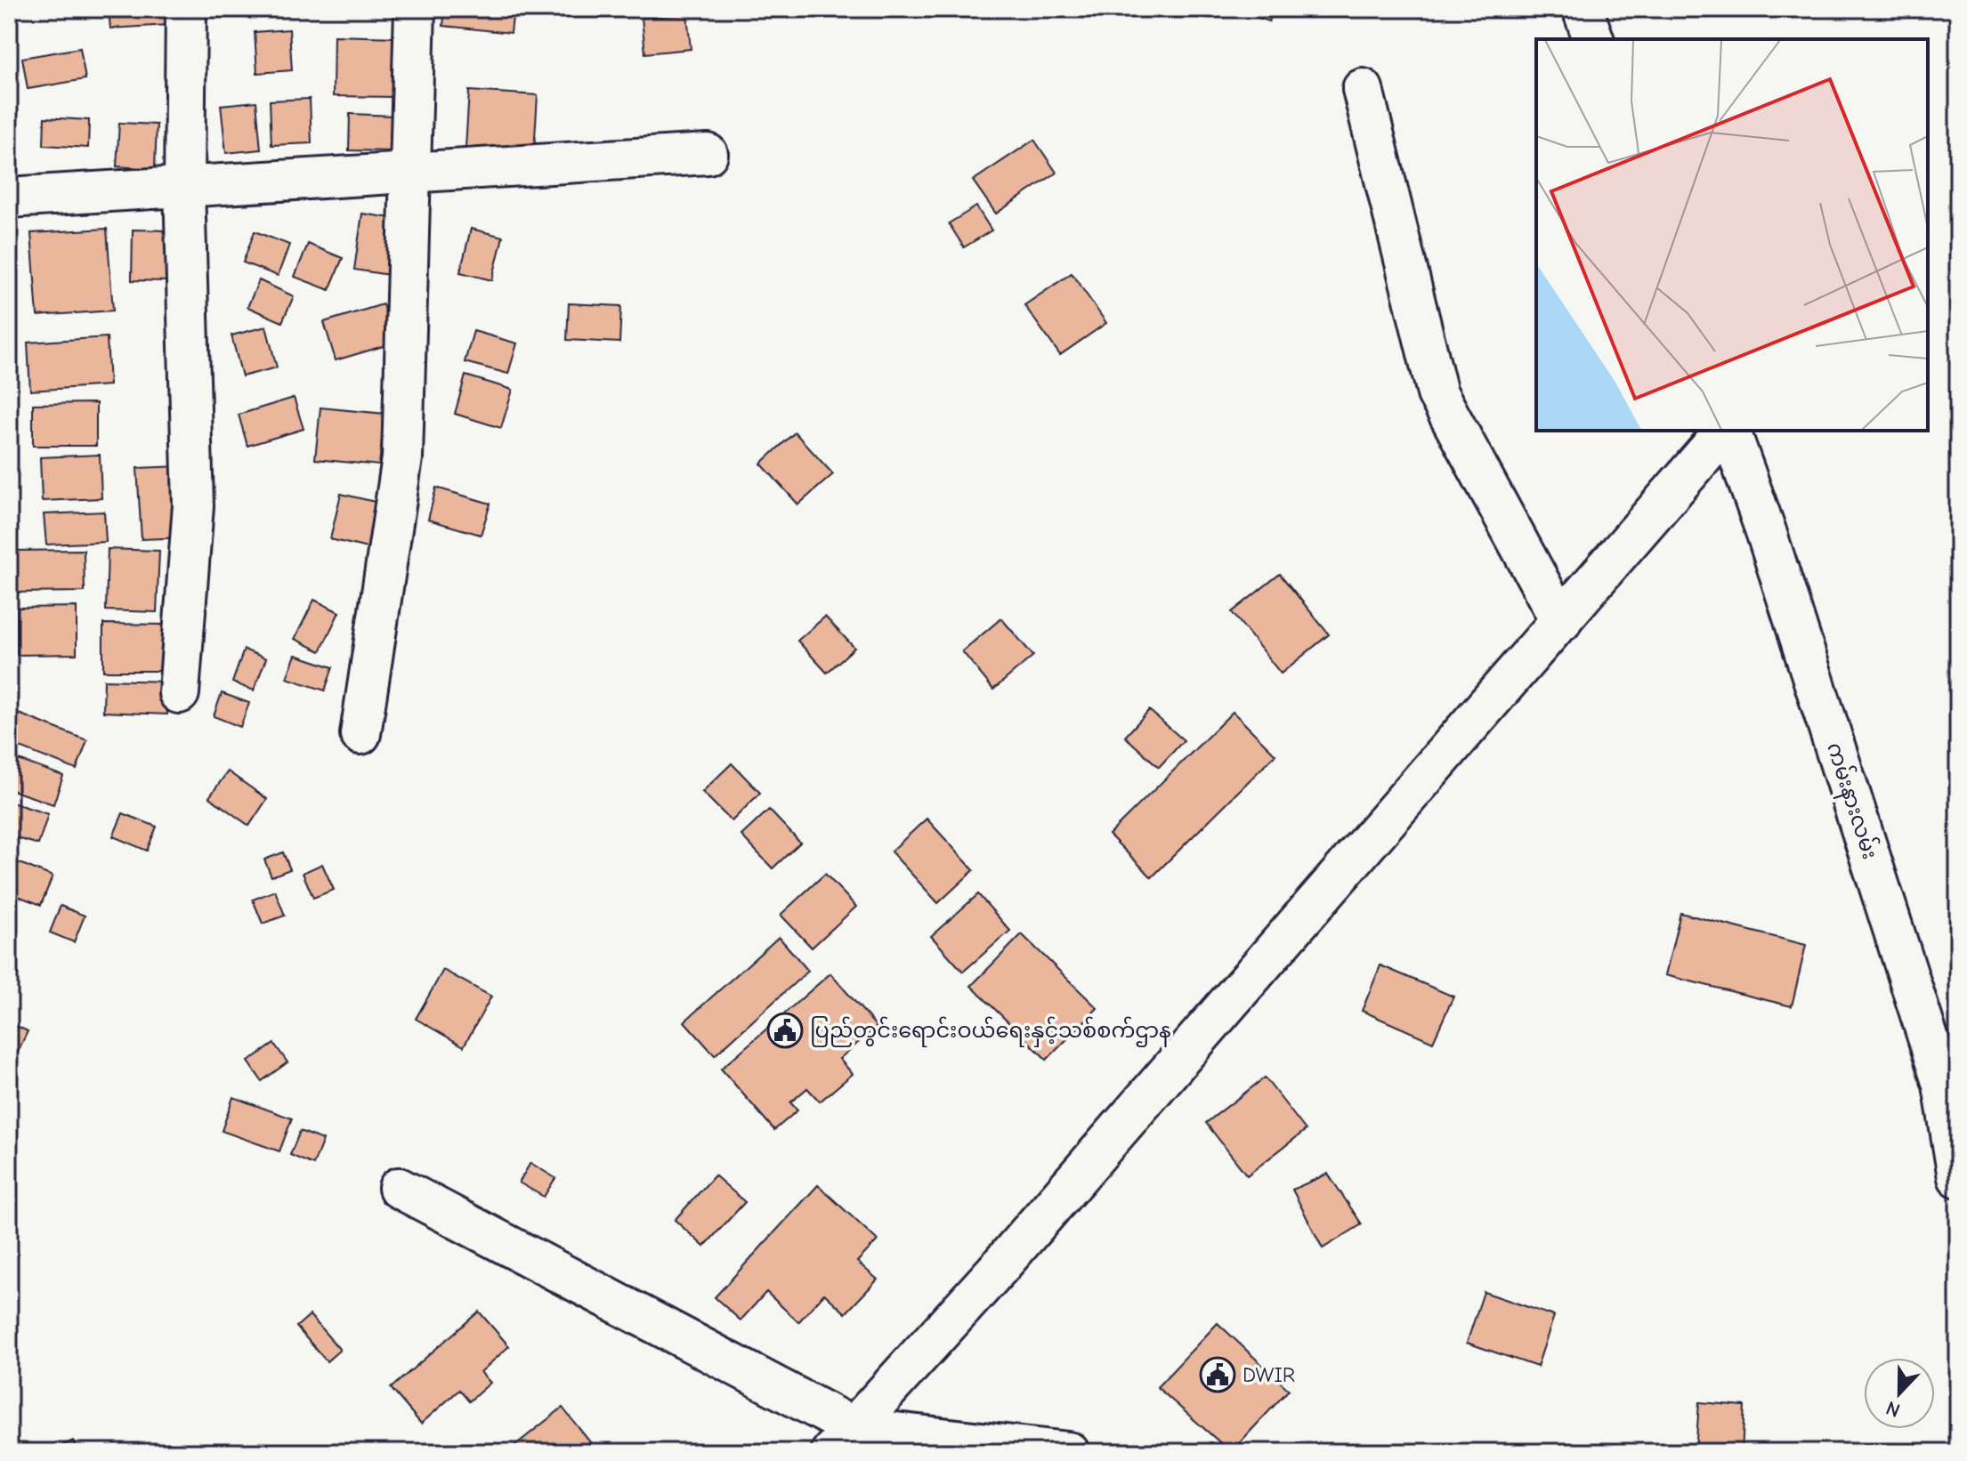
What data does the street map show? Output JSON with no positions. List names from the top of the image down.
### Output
{
  "streets": {
    "street": ["ကမ်းနားလမ်း"]
  },
  "places": {
    "public building": ["ပြည်တွင်းရောင်းဝယ်ရေးနှင့်သစ်စက်ဌာန", "DWIR"]
  },
  "north": "bottom"
}
